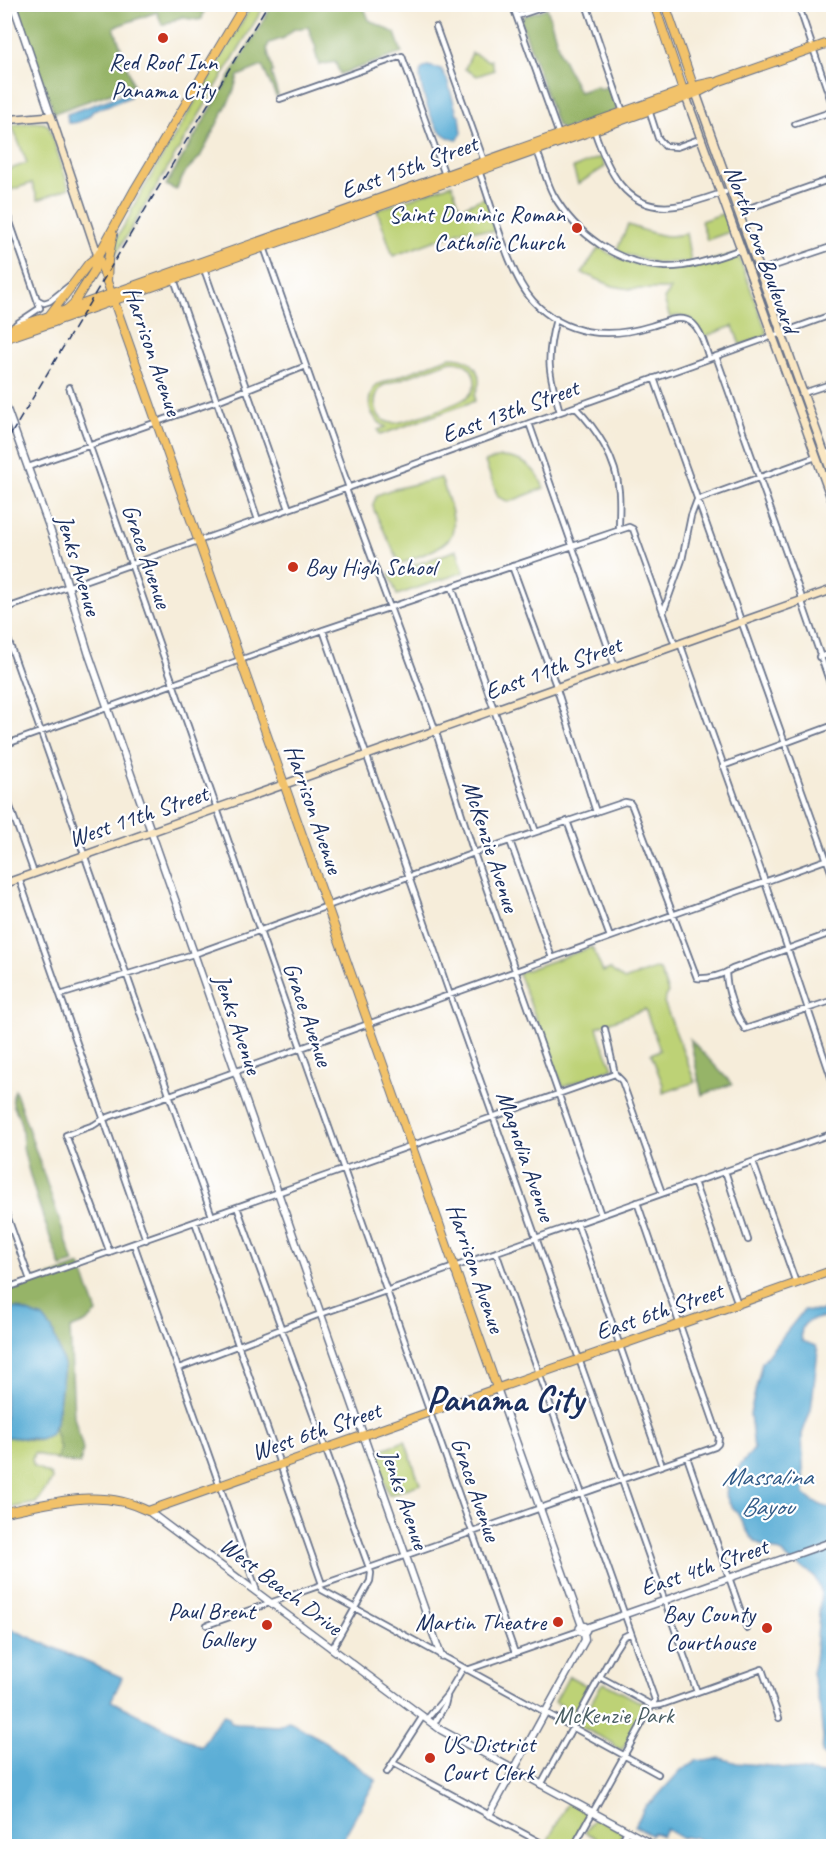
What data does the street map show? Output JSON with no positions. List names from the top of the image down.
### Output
{
  "streets": {
    "main road": [
      "East 15th Street",
      "North Cove Boulevard",
      "Harrison Avenue",
      "East 11th Street",
      "West 11th Street",
      "East 6th Street",
      "West 6th Street",
      "West Beach Drive"
    ],
    "street": [
      "East 13th Street",
      "Grace Avenue",
      "Jenks Avenue",
      "McKenzie Avenue",
      "Magnolia Avenue",
      "East 4th Street"
    ]
  },
  "crossings": [
    ["East 15th Street", "North Cove Boulevard"],
    ["East 15th Street", "Harrison Avenue"],
    ["East 15th Street", "McKenzie Avenue"],
    ["North Cove Boulevard", "East 13th Street"],
    ["Harrison Avenue", "East 13th Street"],
    ["Harrison Avenue", "East 11th Street"],
    ["Harrison Avenue", "West 11th Street"],
    ["Harrison Avenue", "East 6th Street"],
    ["Harrison Avenue", "West 6th Street"],
    ["Harrison Avenue", "East 4th Street"],
    ["East 13th Street", "Grace Avenue"],
    ["East 13th Street", "Jenks Avenue"],
    ["East 13th Street", "McKenzie Avenue"],
    ["Grace Avenue", "West 11th Street"],
    ["Grace Avenue", "West 6th Street"],
    ["Jenks Avenue", "West 11th Street"],
    ["Jenks Avenue", "West 6th Street"],
    ["East 11th Street", "West 11th Street"],
    ["East 11th Street", "McKenzie Avenue"],
    ["East 11th Street", "Magnolia Avenue"],
    ["Magnolia Avenue", "East 6th Street"],
    ["Magnolia Avenue", "East 4th Street"],
    ["East 6th Street", "West 6th Street"],
    ["West 6th Street", "West Beach Drive"]
  ],
  "districts": ["Panama City"],
  "water": ["Massalina Bayou"],
  "parks": ["McKenzie Park"],
  "places": [
    "Red Roof Inn Panama City",
    "Saint Dominic Roman Catholic Church",
    "Bay High School",
    "Martin Theatre",
    "Paul Brent Gallery",
    "Bay County Courthouse",
    "US District Court Clerk"
  ]
}
